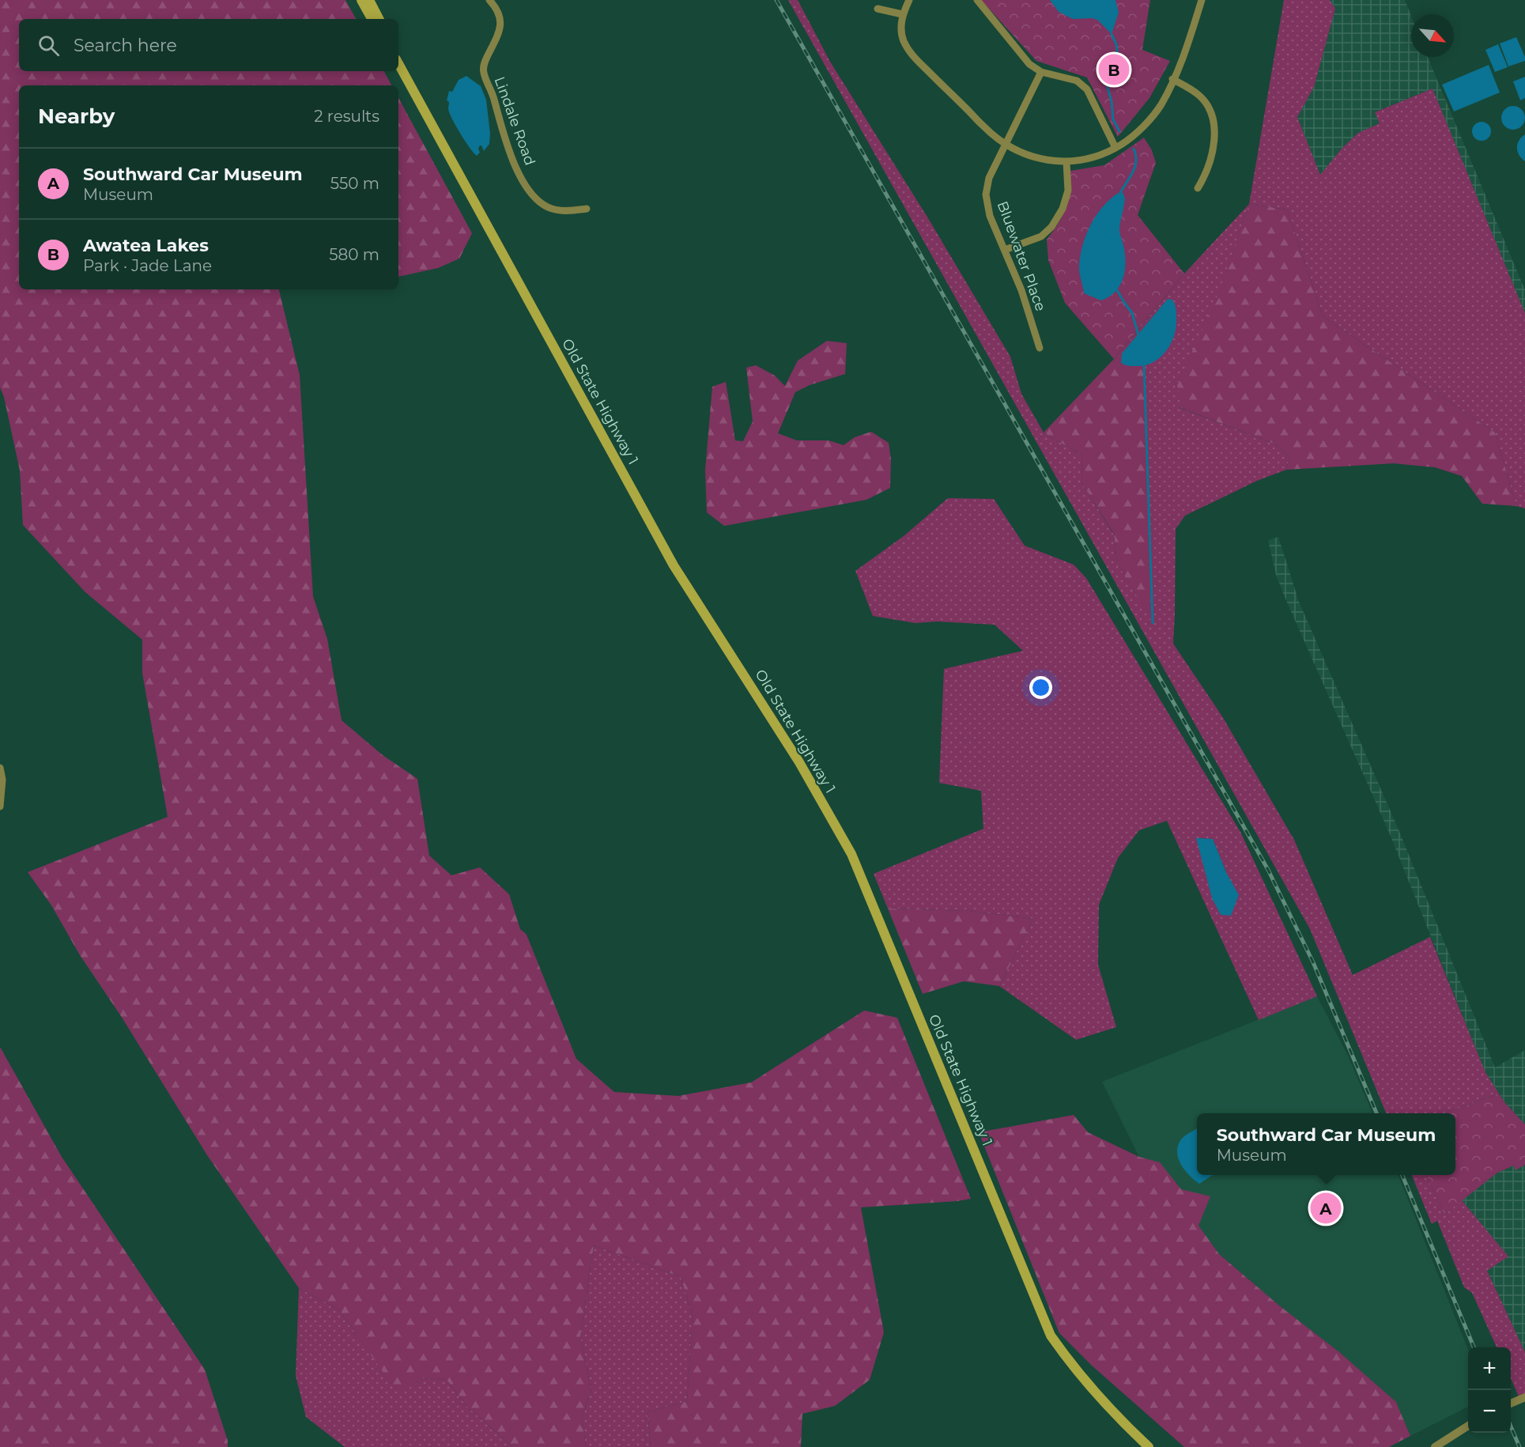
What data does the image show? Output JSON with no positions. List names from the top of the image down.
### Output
{
  "streets": {
    "main road": ["Old State Highway 1"],
    "street": ["Lindale Road", "Bluewater Place"]
  },
  "north": "bottom right",
  "page": {
    "search": "Search here",
    "pins": ["B", "A"],
    "heading": ["Nearby", "2 results"],
    "list": [
      {
        "mark": "A",
        "name": "Southward Car Museum",
        "note": "Museum",
        "value": "550 m"
      },
      {
        "mark": "B",
        "name": "Awatea Lakes",
        "note": "Park · Jade Lane",
        "value": "580 m"
      }
    ],
    "popup": ["Southward Car Museum", "Museum"],
    "map_buttons": ["+", "−"]
  }
}
